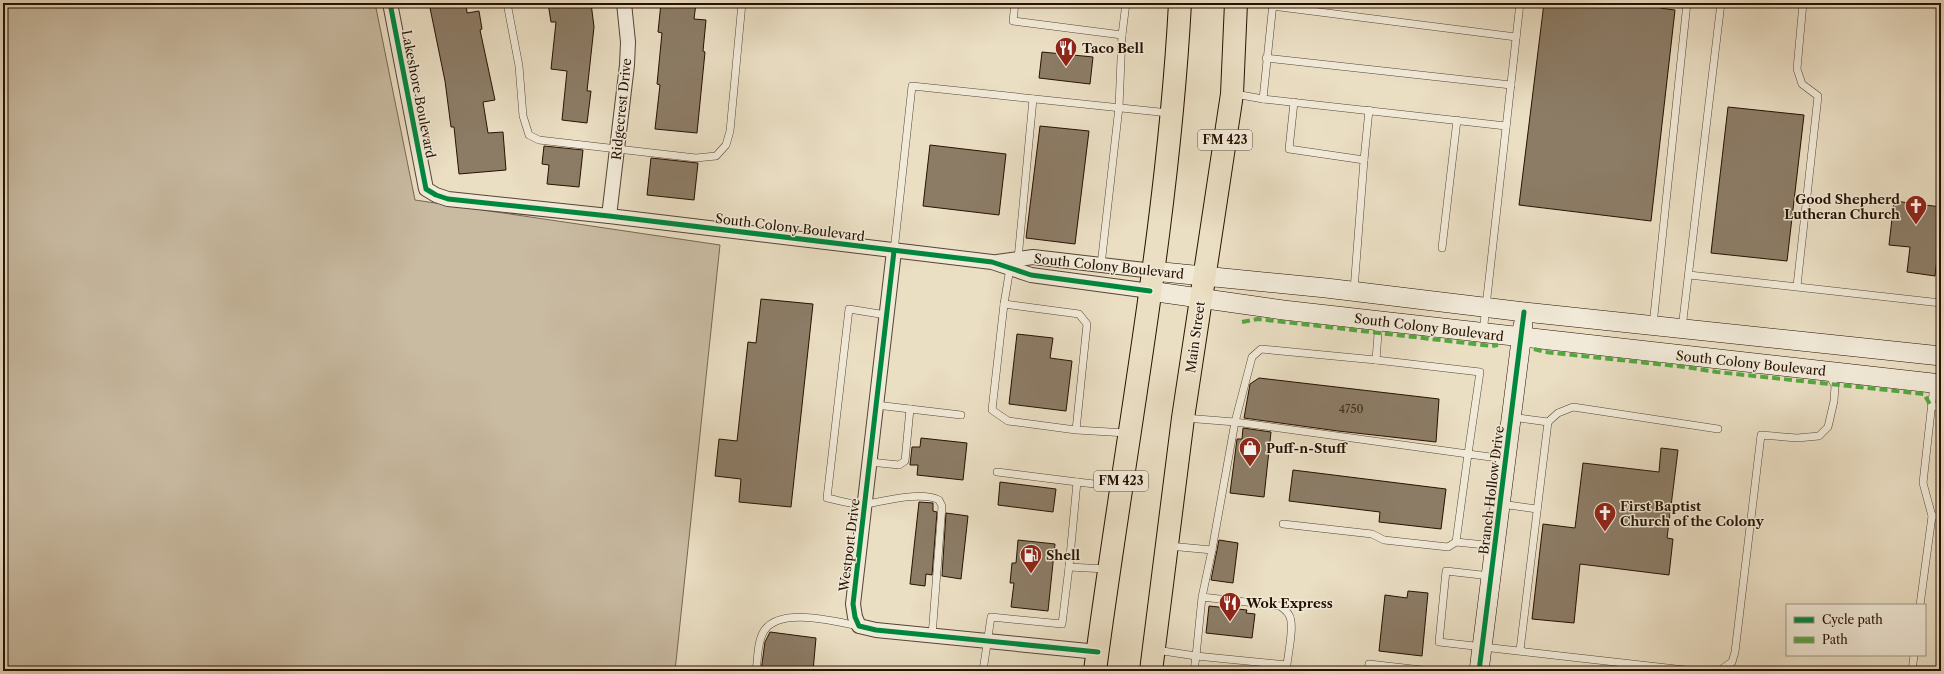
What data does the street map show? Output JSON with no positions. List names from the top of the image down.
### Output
{
  "streets": {
    "main road": [
      "FM 423",
      "South Colony Boulevard",
      "Main Street",
      "Branch Hollow Drive"
    ],
    "street": ["Lakeshore Boulevard", "Ridgecrest Drive", "Westport Drive"]
  },
  "crossings": [
    ["Lakeshore Boulevard", "South Colony Boulevard"],
    ["Ridgecrest Drive", "South Colony Boulevard"],
    ["FM 423", "South Colony Boulevard"],
    ["South Colony Boulevard", "Main Street"],
    ["South Colony Boulevard", "Branch Hollow Drive"],
    ["South Colony Boulevard", "Westport Drive"]
  ],
  "places": {
    "restaurant": ["Taco Bell", "Wok Express"],
    "church": ["Good Shepherd Lutheran Church", "First Baptist Church of the Colony"],
    "shop": ["Puff-n-Stuff"],
    "fuel station": ["Shell"]
  },
  "house_numbers": ["4750"],
  "legend": ["Cycle path", "Path"]
}
